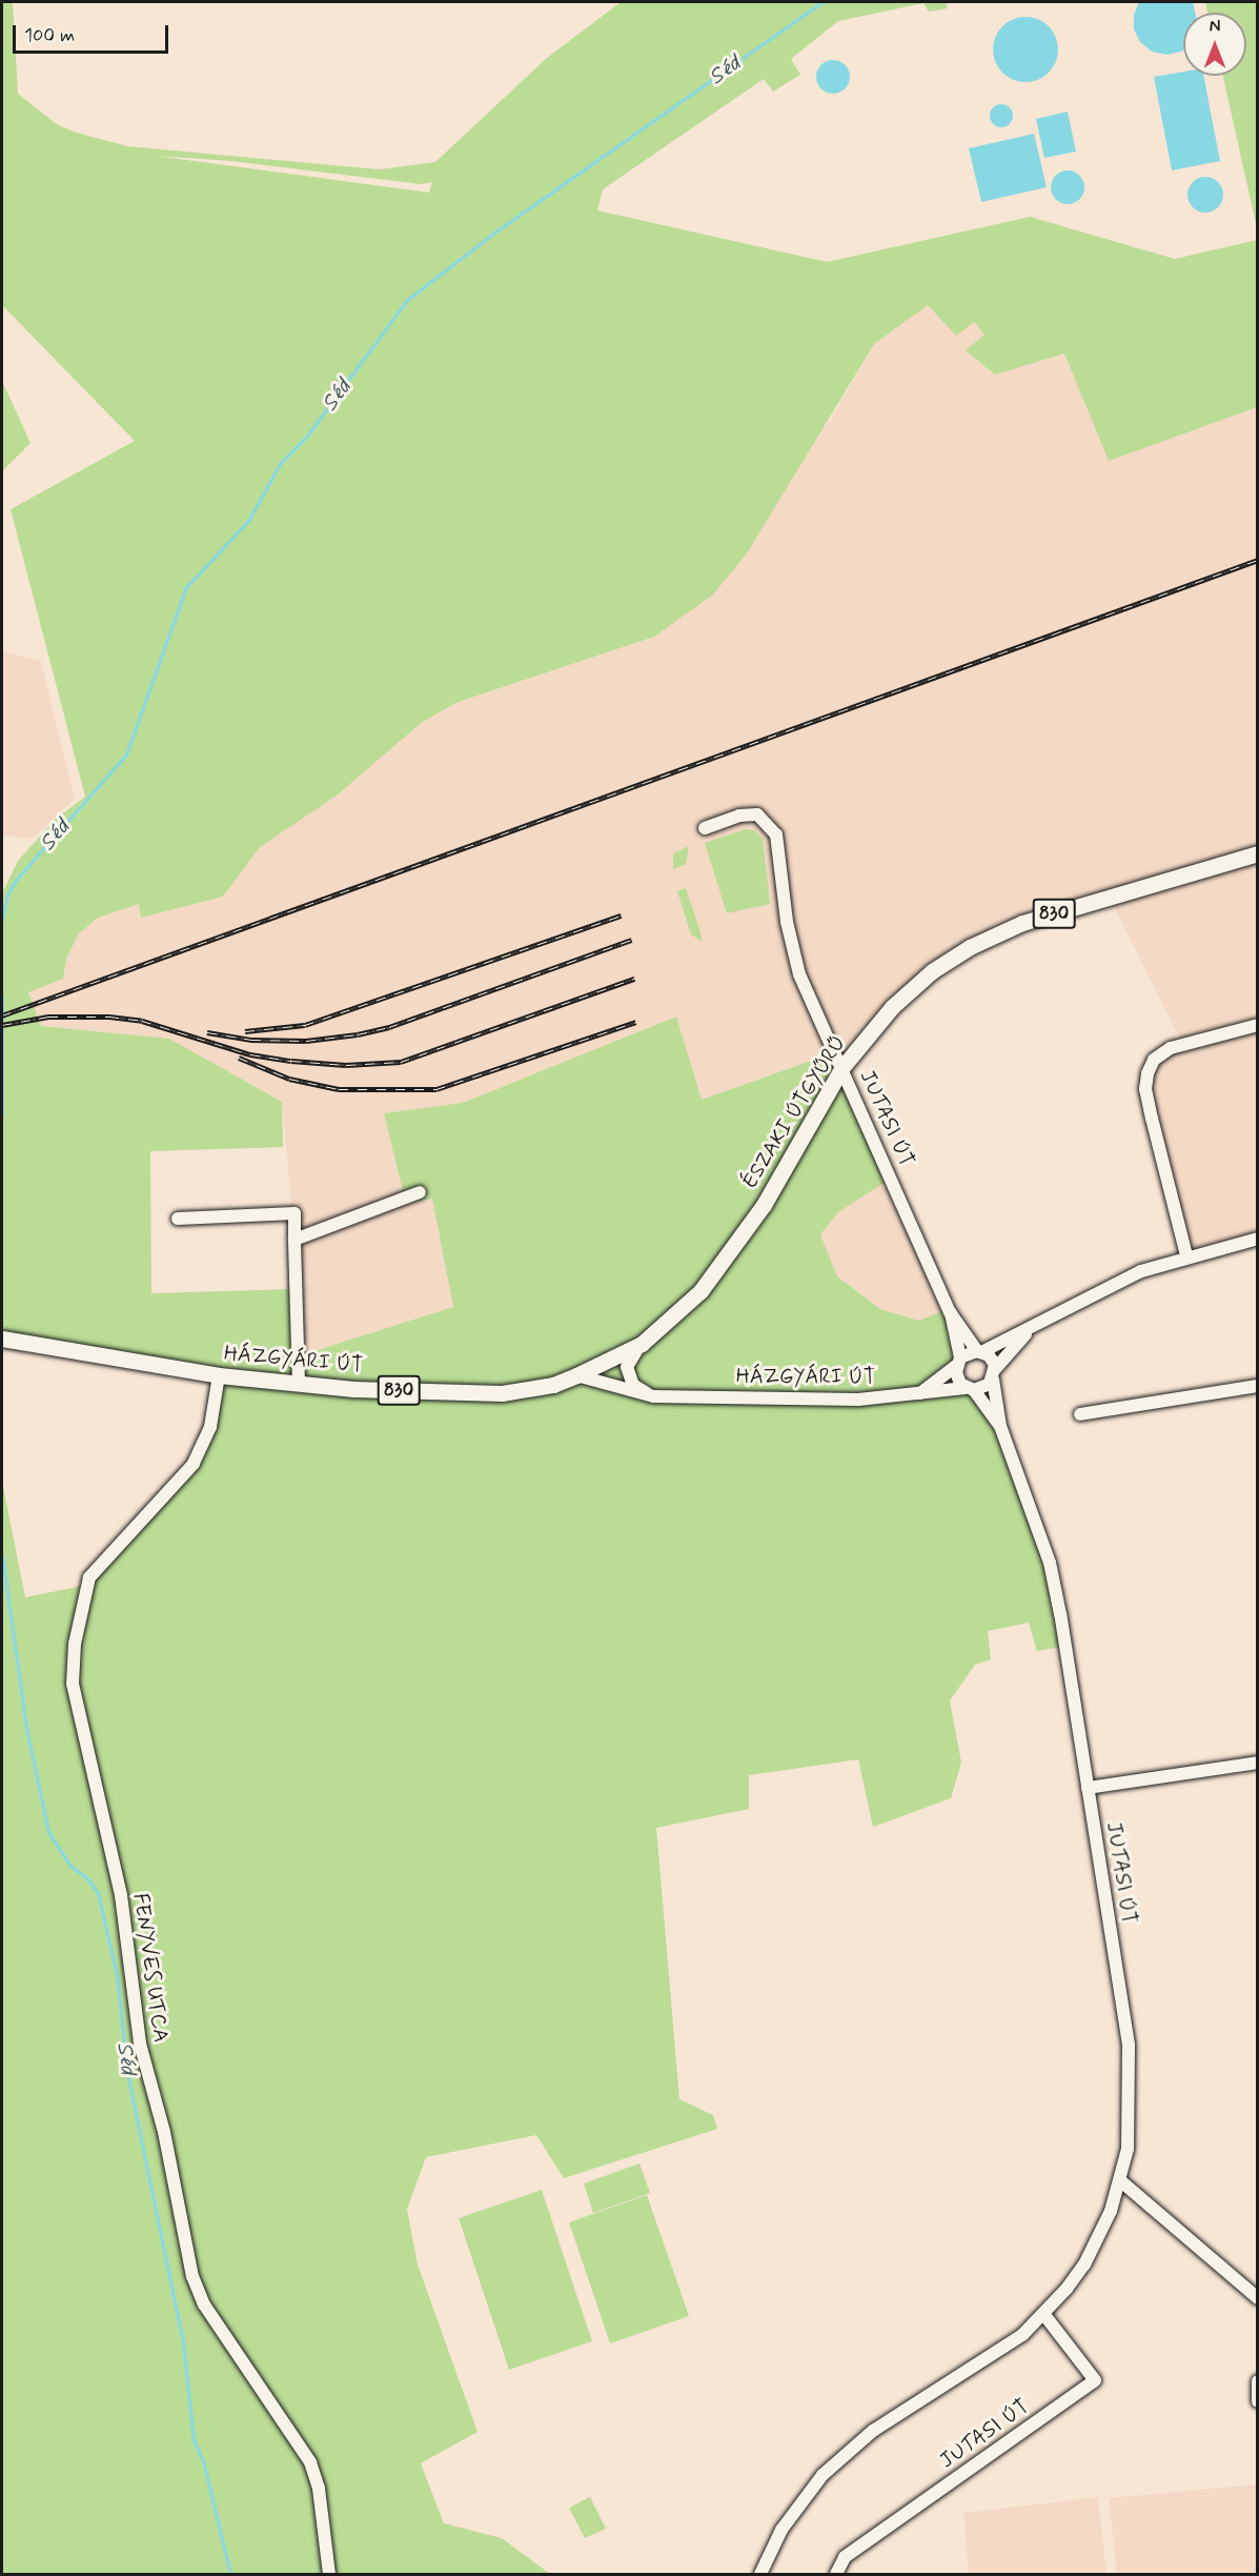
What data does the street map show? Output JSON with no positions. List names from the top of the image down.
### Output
{
  "streets": {
    "main road": ["830", "ÉSZAKI ÚTGYŰRŰ", "HÁZGYÁRI ÚT"],
    "street": ["JUTASI ÚT", "FENYVES UTCA"]
  },
  "crossings": [
    ["ÉSZAKI ÚTGYŰRŰ", "JUTASI ÚT"],
    ["ÉSZAKI ÚTGYŰRŰ", "HÁZGYÁRI ÚT"],
    ["JUTASI ÚT", "HÁZGYÁRI ÚT"],
    ["HÁZGYÁRI ÚT", "FENYVES UTCA"]
  ],
  "water": ["Séd"],
  "scale_bar": "100 m",
  "north": "top"
}
